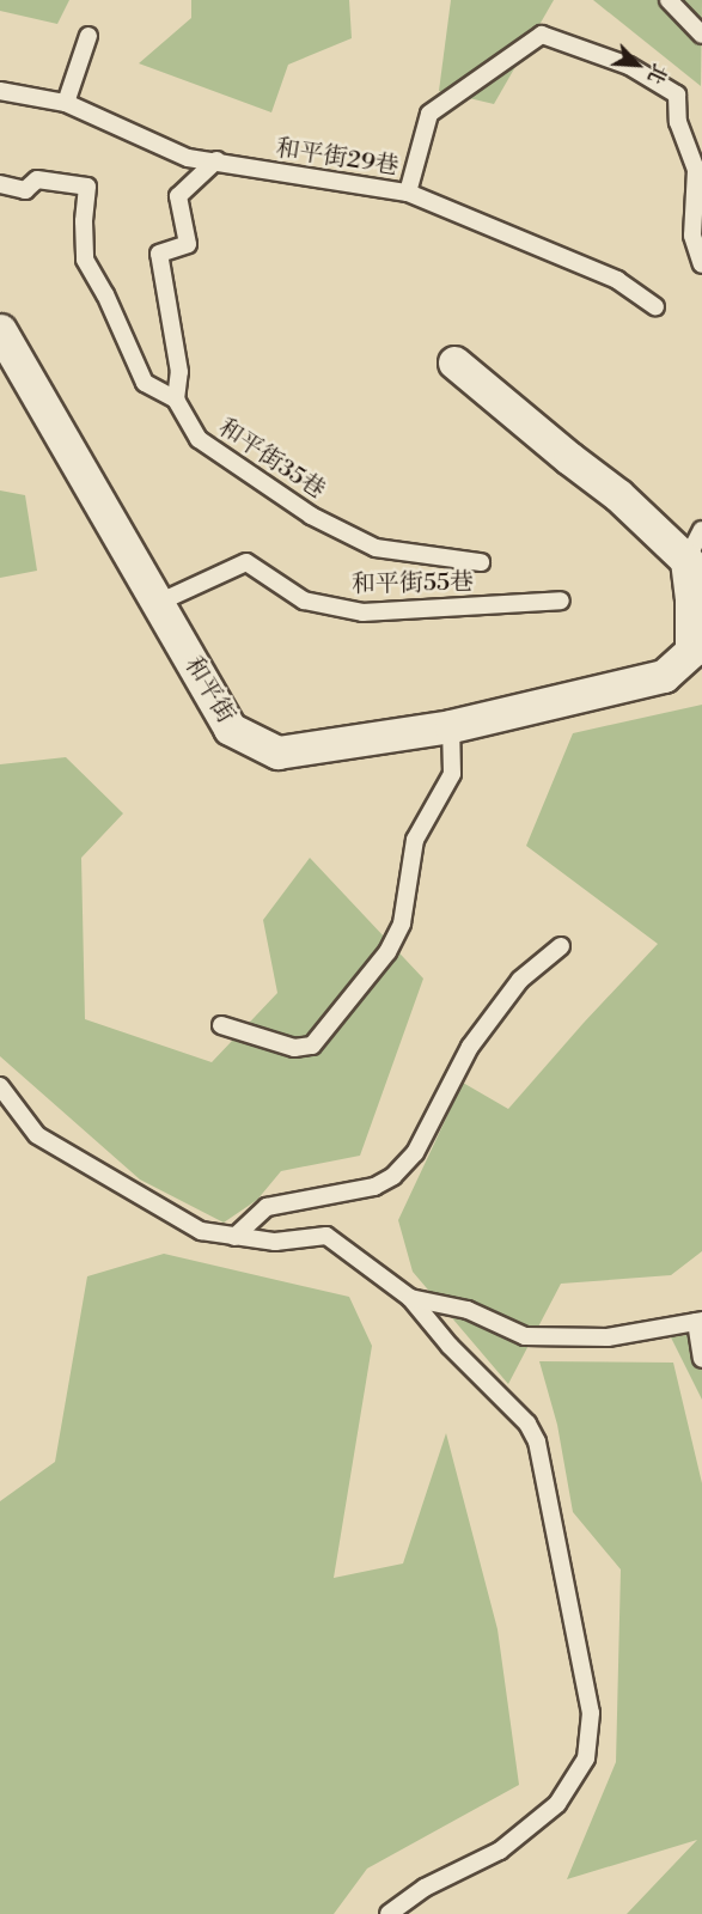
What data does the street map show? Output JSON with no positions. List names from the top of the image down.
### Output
{
  "streets": {
    "street": ["和平街"],
    "lane": ["和平街29巷", "和平街35巷", "和平街55巷"]
  },
  "crossings": [
    ["和平街55巷", "和平街"]
  ],
  "north": "bottom right"
}
